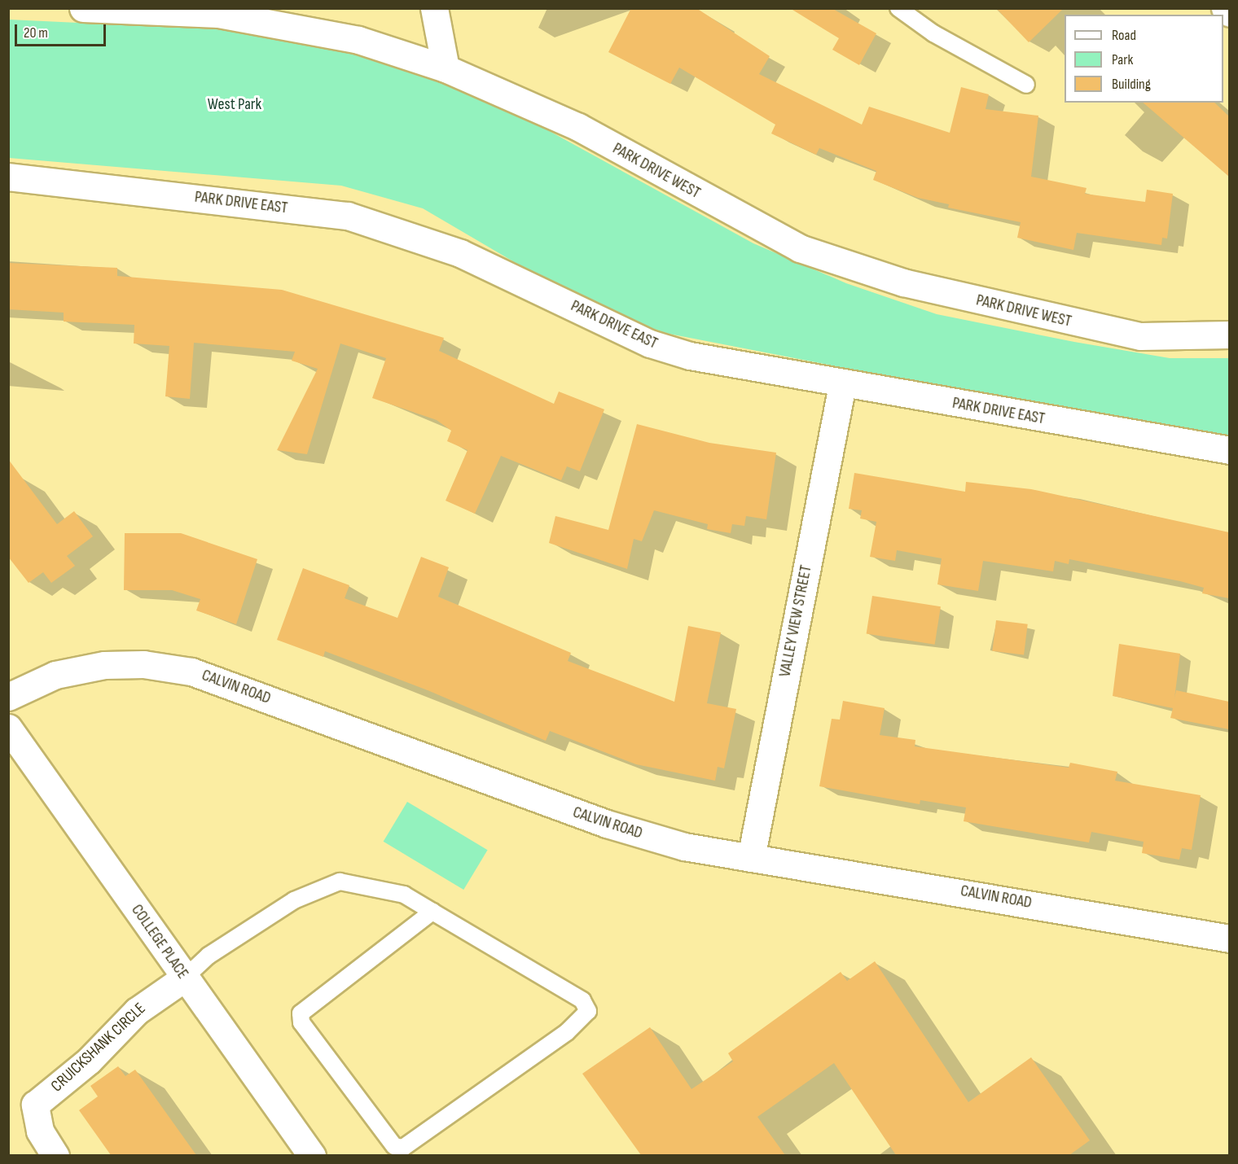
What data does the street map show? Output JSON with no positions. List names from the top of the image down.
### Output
{
  "streets": {
    "street": [
      "PARK DRIVE WEST",
      "PARK DRIVE EAST",
      "VALLEY VIEW STREET",
      "CALVIN ROAD",
      "COLLEGE PLACE",
      "CRUICKSHANK CIRCLE"
    ]
  },
  "crossings": [
    ["PARK DRIVE EAST", "VALLEY VIEW STREET"],
    ["VALLEY VIEW STREET", "CALVIN ROAD"],
    ["COLLEGE PLACE", "CRUICKSHANK CIRCLE"]
  ],
  "parks": ["West Park"],
  "legend": ["Road", "Park", "Building"],
  "scale_bar": "20 m"
}
